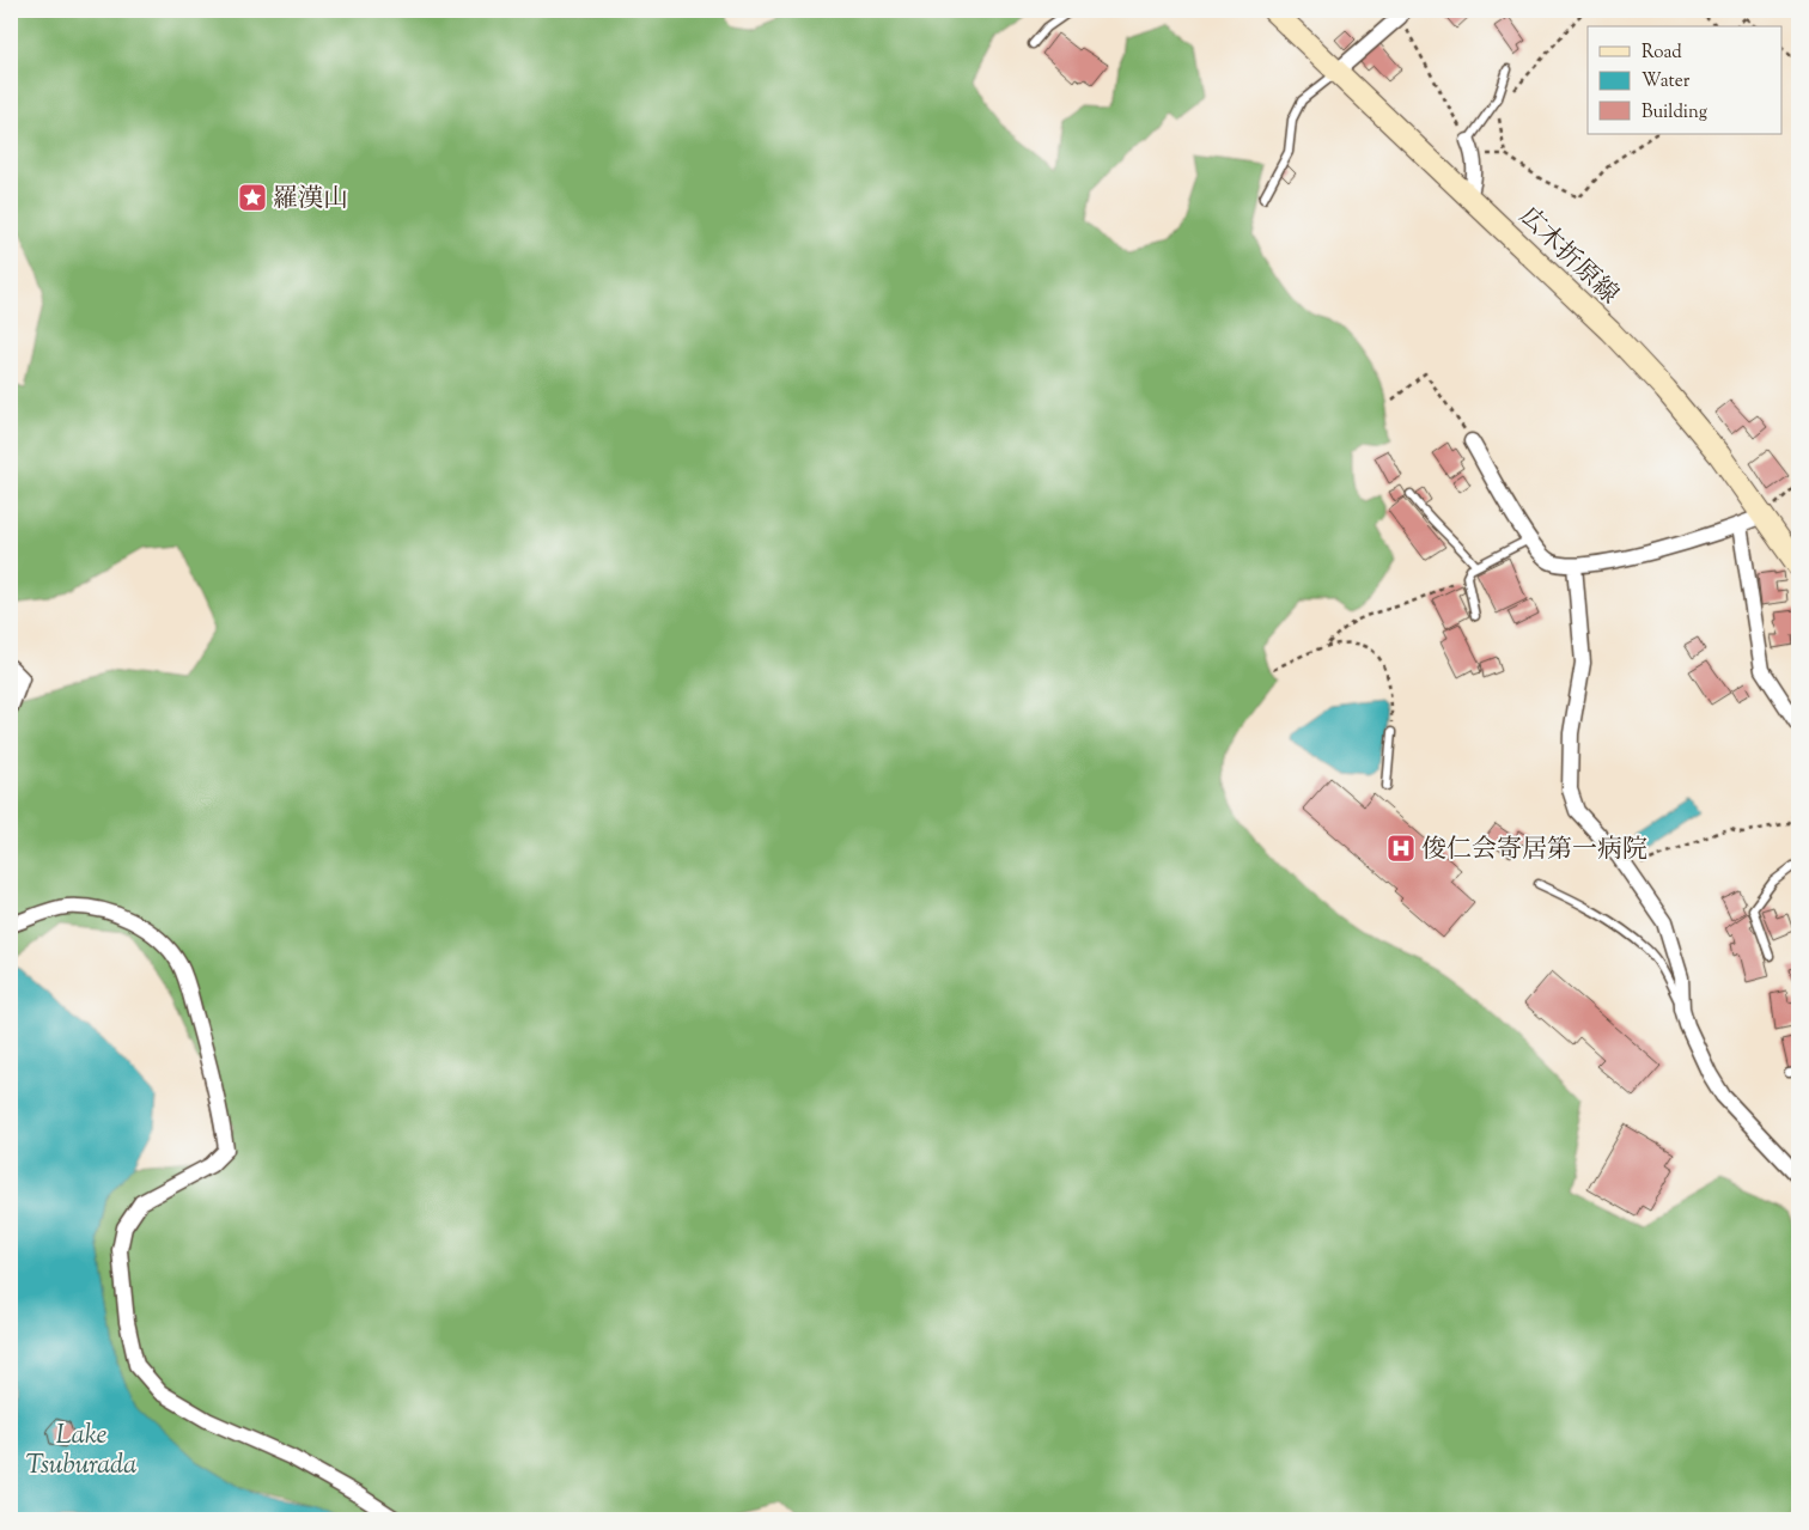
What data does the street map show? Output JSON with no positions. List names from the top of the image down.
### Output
{
  "streets": {
    "main road": ["広木折原線"]
  },
  "water": ["Lake Tsuburada"],
  "places": {
    "place": ["羅漢山"],
    "hospital": ["俊仁会寄居第一病院"]
  },
  "legend": ["Road", "Water", "Building"]
}
